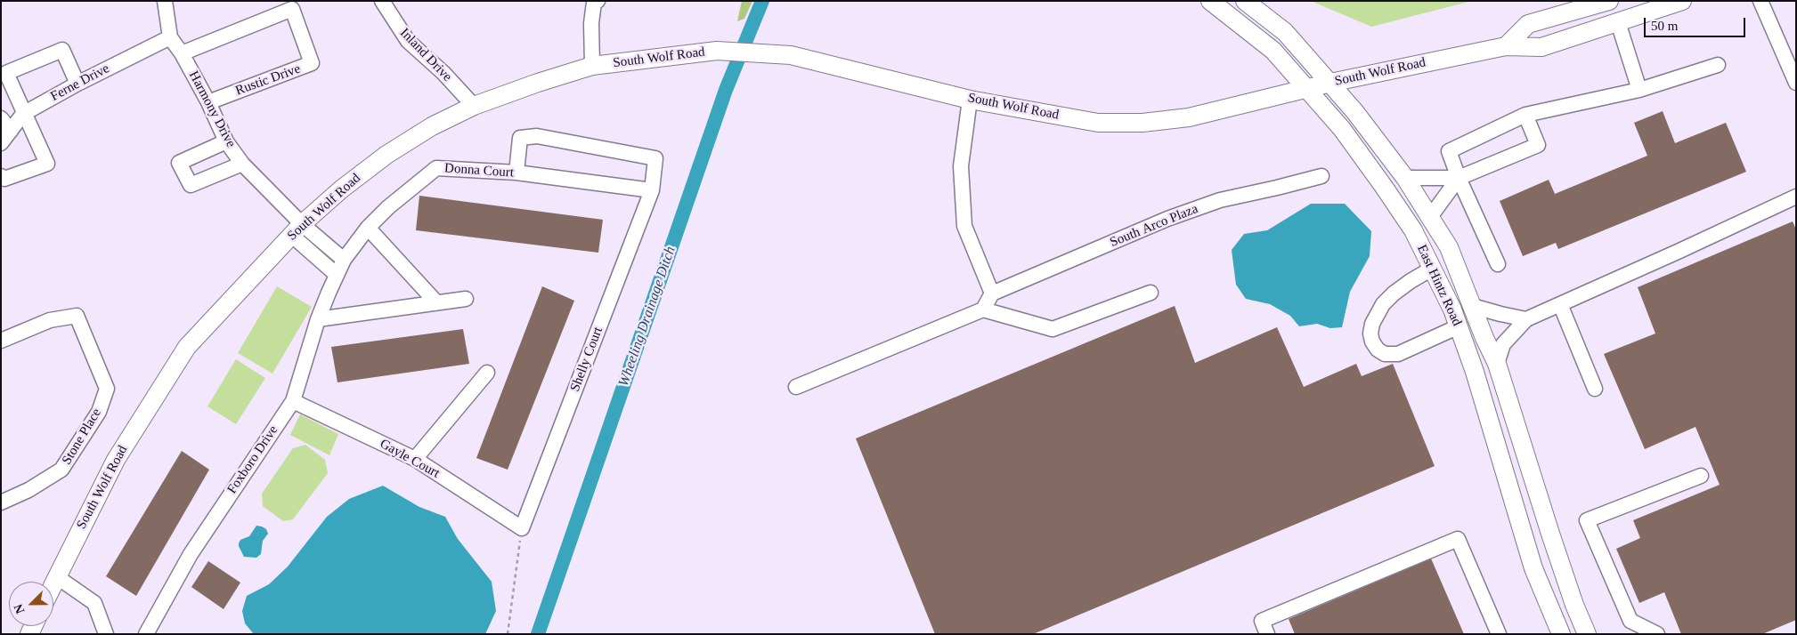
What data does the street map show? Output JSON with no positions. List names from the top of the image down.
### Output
{
  "streets": {
    "main road": ["South Wolf Road", "East Hintz Road"],
    "street": [
      "Inland Drive",
      "Rustic Drive",
      "Ferne Drive",
      "Harmony Drive",
      "Donna Court",
      "South Arco Plaza",
      "Shelly Court",
      "Stone Place",
      "Gayle Court",
      "Foxboro Drive"
    ]
  },
  "crossings": [
    ["Inland Drive", "South Wolf Road"],
    ["South Wolf Road", "Harmony Drive"],
    ["South Wolf Road", "East Hintz Road"],
    ["Rustic Drive", "Harmony Drive"],
    ["Ferne Drive", "Harmony Drive"],
    ["Donna Court", "Shelly Court"],
    ["Donna Court", "Foxboro Drive"],
    ["Shelly Court", "Gayle Court"],
    ["Gayle Court", "Foxboro Drive"]
  ],
  "water": ["Wheeling Drainage Ditch"],
  "scale_bar": "50 m",
  "north": "bottom left"
}
